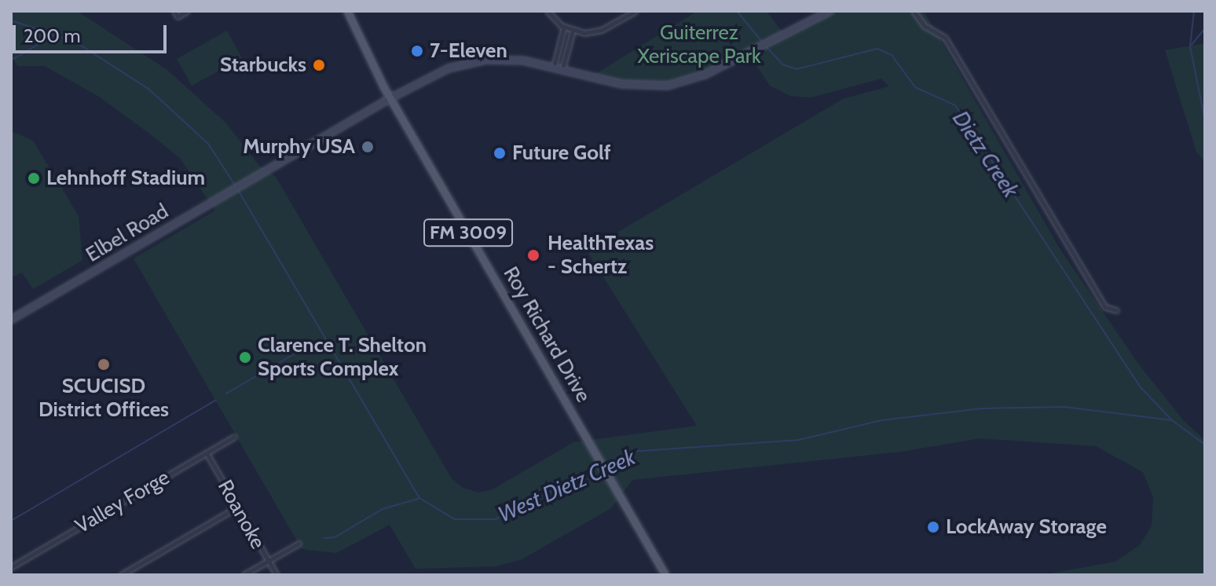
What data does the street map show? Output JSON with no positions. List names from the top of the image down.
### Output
{
  "streets": {
    "main road": ["FM 3009", "Roy Richard Drive"],
    "street": ["Elbel Road", "Valley Forge", "Roanoke"]
  },
  "crossings": [
    ["Elbel Road", "Roy Richard Drive"],
    ["Valley Forge", "Roanoke"]
  ],
  "water": ["Dietz Creek", "West Dietz Creek"],
  "parks": ["Guiterrez Xeriscape Park"],
  "places": [
    "7-Eleven",
    "Starbucks",
    "Murphy USA",
    "Future Golf",
    "Lehnhoff Stadium",
    "HealthTexas - Schertz",
    "Clarence T. Shelton Sports Complex",
    "SCUCISD District Offices",
    "LockAway Storage"
  ],
  "scale_bar": "200 m"
}
